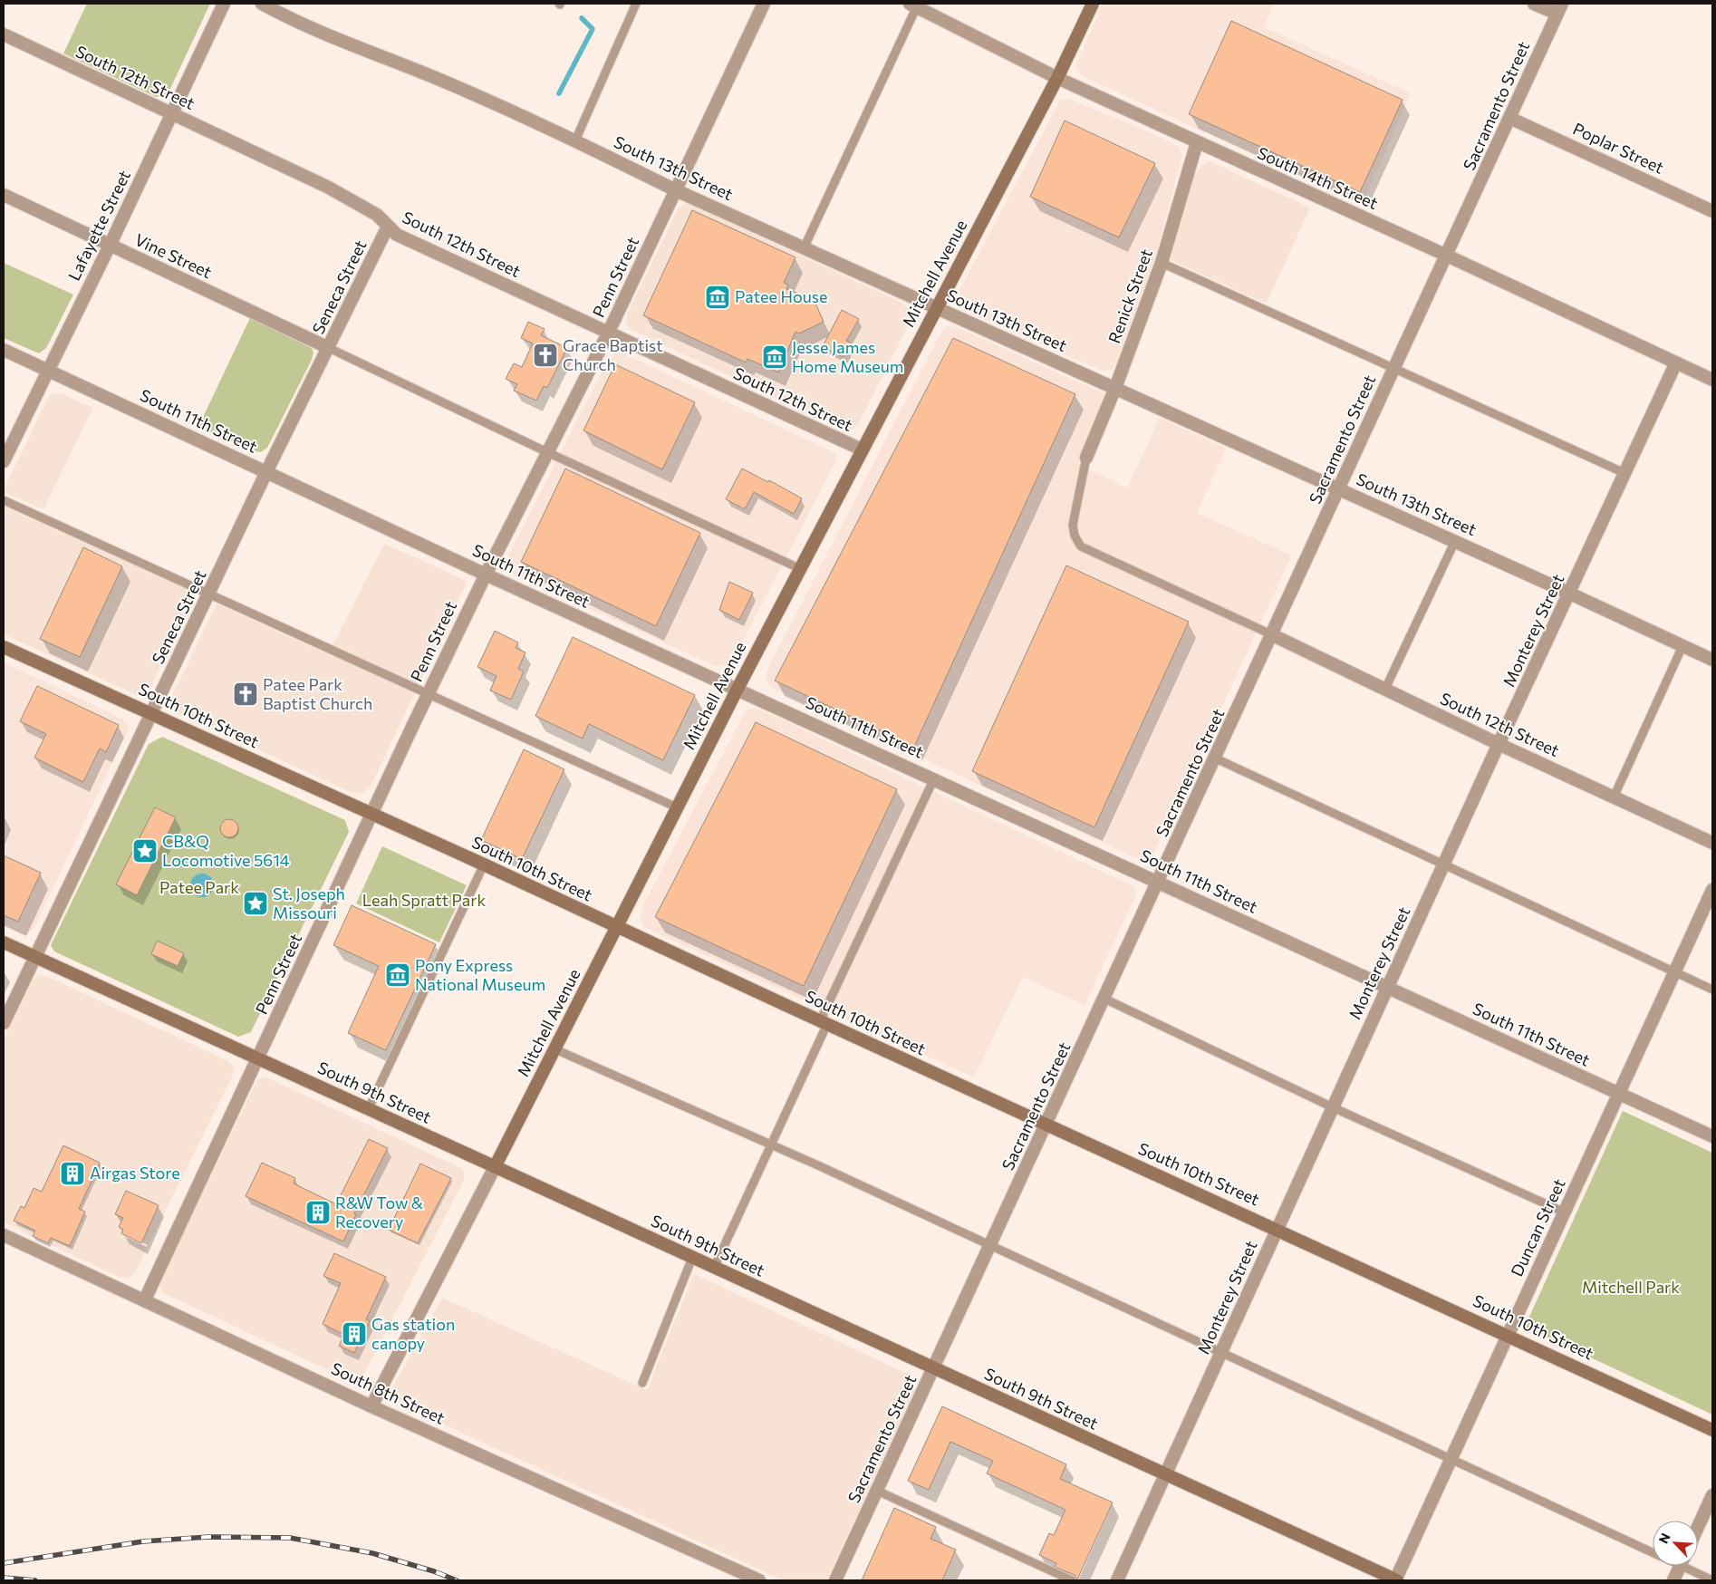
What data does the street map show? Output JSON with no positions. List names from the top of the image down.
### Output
{
  "streets": {
    "main road": ["Mitchell Avenue", "South 10th Street", "South 9th Street"],
    "street": [
      "South 12th Street",
      "Sacramento Street",
      "Poplar Street",
      "South 13th Street",
      "South 14th Street",
      "Lafayette Street",
      "Vine Street",
      "Penn Street",
      "Seneca Street",
      "Renick Street",
      "South 11th Street",
      "Monterey Street",
      "Duncan Street",
      "South 8th Street"
    ]
  },
  "crossings": [
    ["South 12th Street", "Sacramento Street"],
    ["South 12th Street", "Lafayette Street"],
    ["South 12th Street", "Mitchell Avenue"],
    ["South 12th Street", "Penn Street"],
    ["South 12th Street", "Seneca Street"],
    ["South 12th Street", "Monterey Street"],
    ["Sacramento Street", "Poplar Street"],
    ["Sacramento Street", "South 13th Street"],
    ["Sacramento Street", "South 14th Street"],
    ["Sacramento Street", "South 11th Street"],
    ["Sacramento Street", "South 10th Street"],
    ["Sacramento Street", "South 9th Street"],
    ["South 13th Street", "Mitchell Avenue"],
    ["South 13th Street", "Penn Street"],
    ["South 13th Street", "Renick Street"],
    ["South 13th Street", "Monterey Street"],
    ["South 14th Street", "Mitchell Avenue"],
    ["South 14th Street", "Renick Street"],
    ["South 14th Street", "Monterey Street"],
    ["Lafayette Street", "Vine Street"],
    ["Lafayette Street", "South 11th Street"],
    ["Vine Street", "Seneca Street"],
    ["Mitchell Avenue", "South 11th Street"],
    ["Mitchell Avenue", "South 10th Street"],
    ["Mitchell Avenue", "South 9th Street"],
    ["Mitchell Avenue", "South 8th Street"],
    ["Penn Street", "South 11th Street"],
    ["Penn Street", "South 10th Street"],
    ["Penn Street", "South 9th Street"],
    ["Penn Street", "South 8th Street"],
    ["Seneca Street", "South 11th Street"],
    ["Seneca Street", "South 10th Street"],
    ["Seneca Street", "South 9th Street"],
    ["South 11th Street", "Monterey Street"],
    ["South 11th Street", "Duncan Street"],
    ["Monterey Street", "South 10th Street"],
    ["Monterey Street", "South 9th Street"],
    ["South 10th Street", "Duncan Street"],
    ["South 9th Street", "Duncan Street"]
  ],
  "parks": ["Patee Park", "Leah Spratt Park", "Mitchell Park"],
  "places": {
    "museum": ["Patee House", "Jesse James Home Museum", "Pony Express National Museum"],
    "church": ["Grace Baptist Church", "Patee Park Baptist Church"],
    "place": ["CB&Q Locomotive 5614", "St. Joseph Missouri"],
    "building": ["Airgas Store", "R&W Tow & Recovery", "Gas station canopy"]
  },
  "north": "top left"
}
